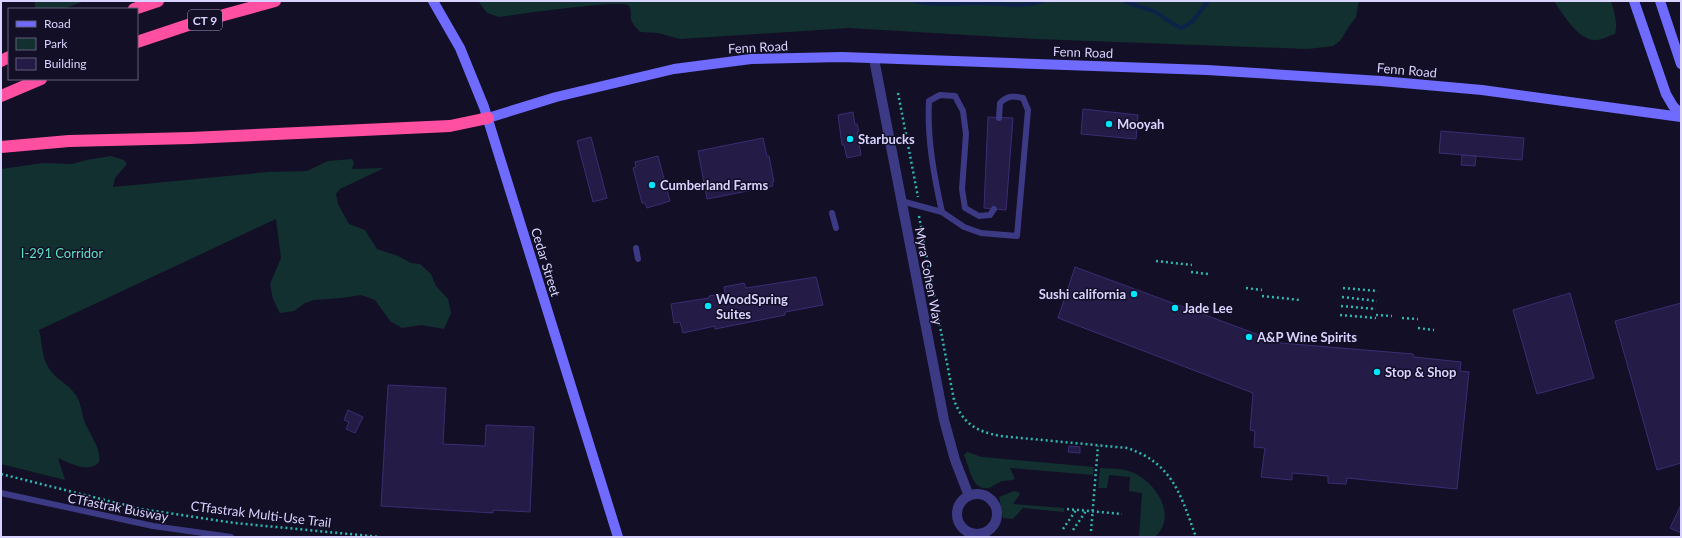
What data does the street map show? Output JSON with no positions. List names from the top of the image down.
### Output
{
  "streets": {
    "highway": ["CT 9"],
    "main road": ["Fenn Road", "Cedar Street"],
    "street": ["Myra Cohen Way"],
    "lane": ["CTfastrak Busway"],
    "path": ["CTfastrak Multi-Use Trail"]
  },
  "crossings": [
    ["Fenn Road", "Cedar Street"],
    ["Fenn Road", "Myra Cohen Way"]
  ],
  "parks": ["I-291 Corridor"],
  "places": [
    "Mooyah",
    "Starbucks",
    "Cumberland Farms",
    "Sushi california",
    "WoodSpring Suites",
    "Jade Lee",
    "A&P Wine Spirits",
    "Stop & Shop"
  ],
  "legend": ["Road", "Park", "Building"]
}
